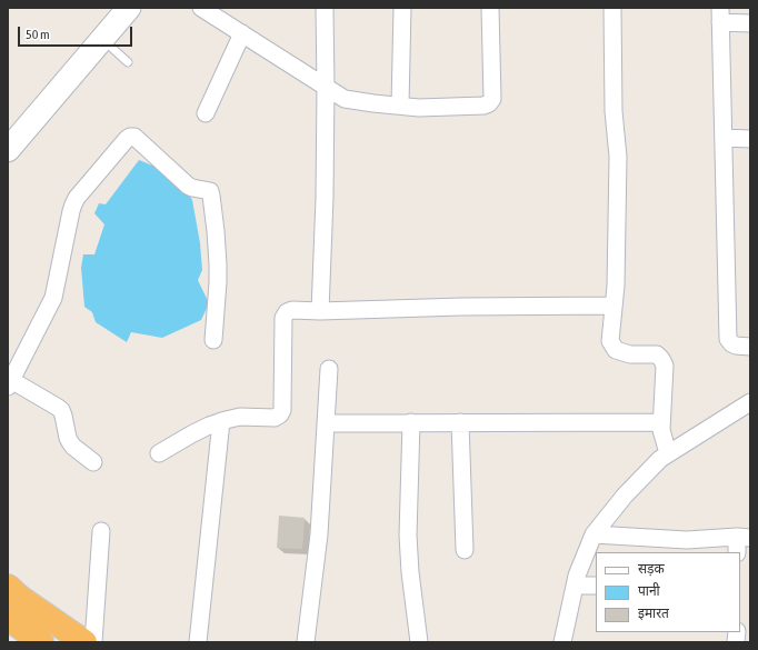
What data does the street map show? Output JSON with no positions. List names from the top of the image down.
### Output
{
  "legend": ["सड़क", "पानी", "इमारत"],
  "scale_bar": "50 m"
}
